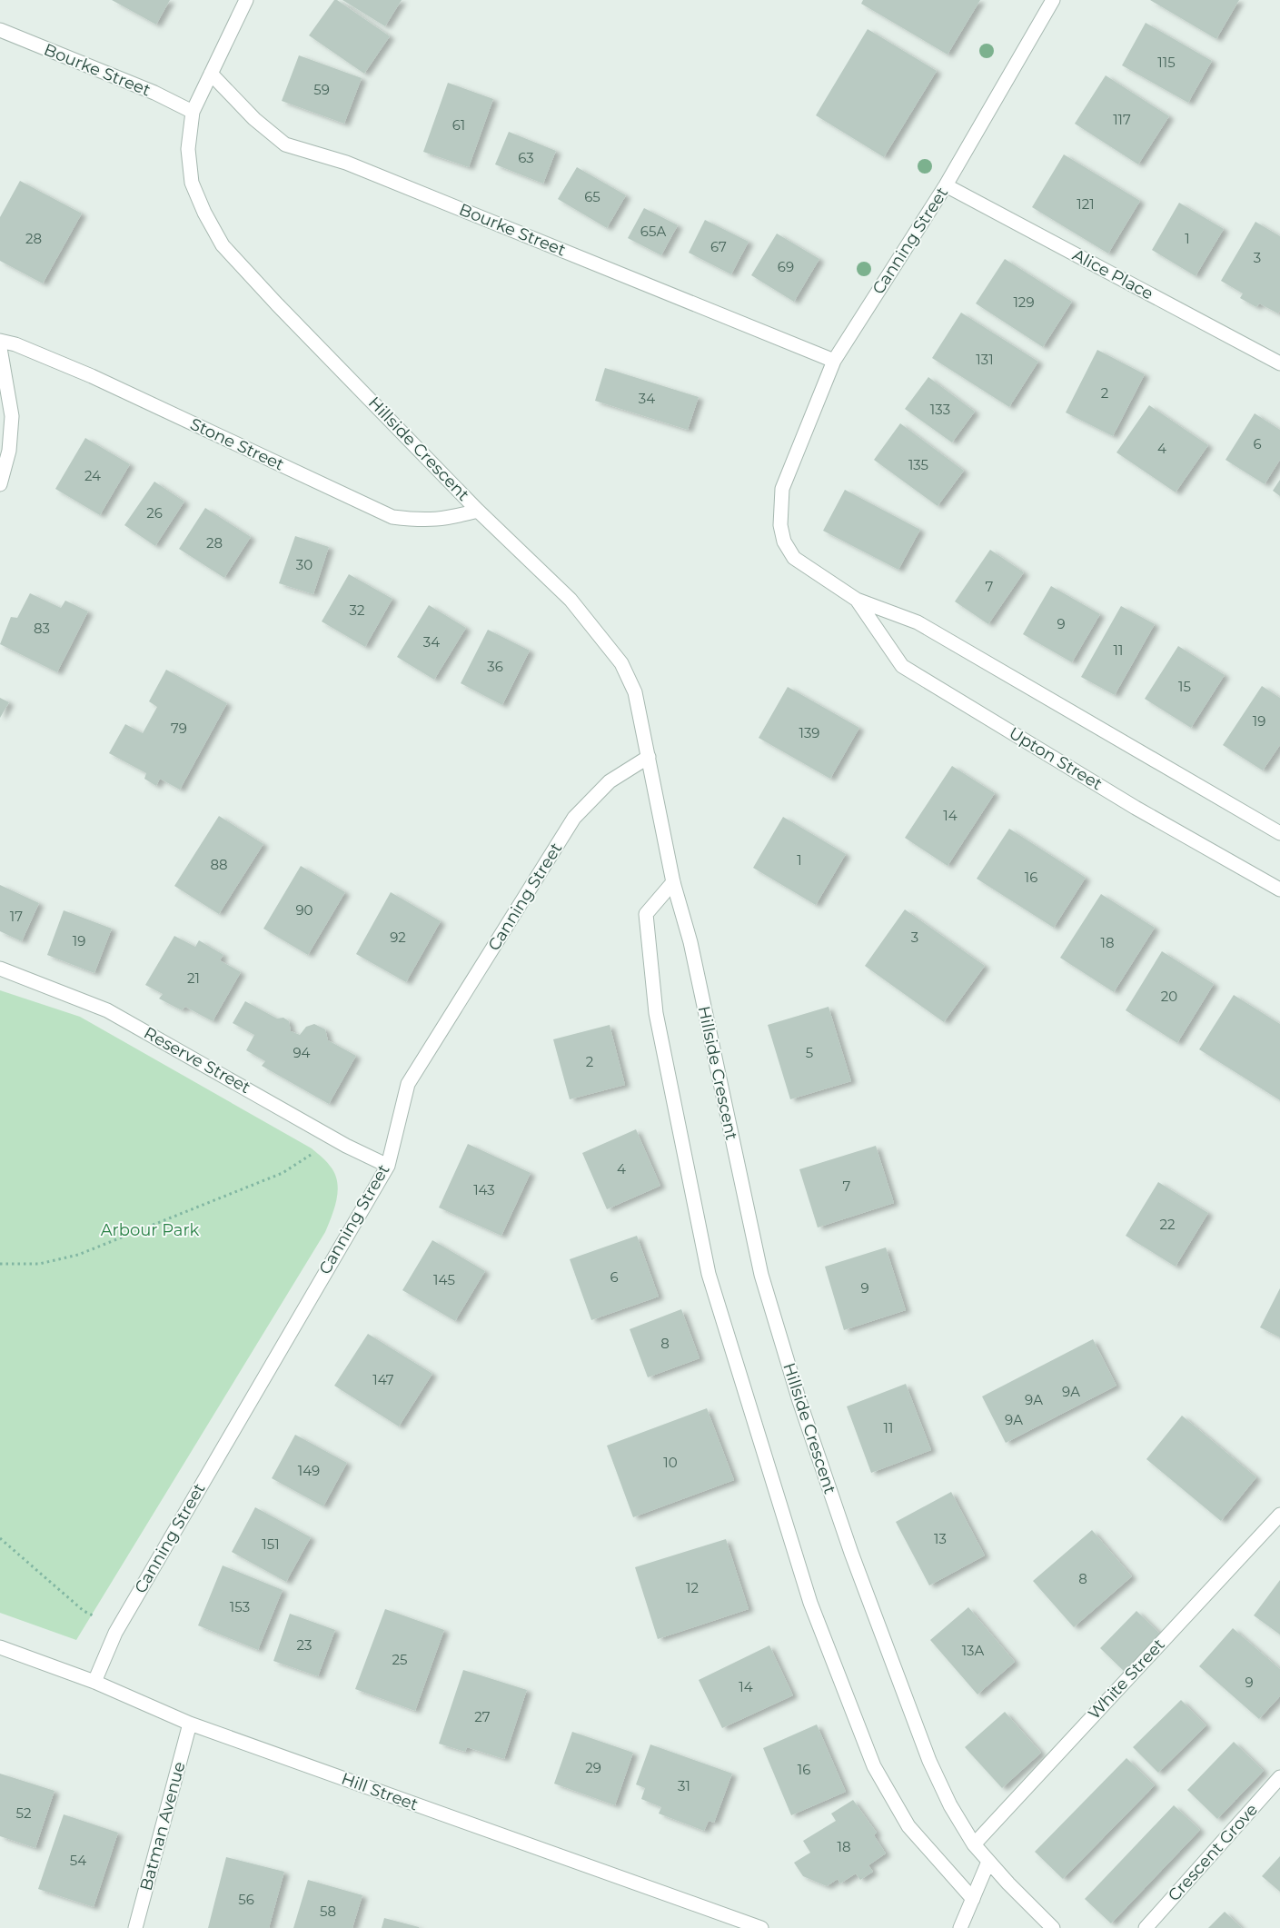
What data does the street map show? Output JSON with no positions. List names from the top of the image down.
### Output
{
  "streets": {
    "street": [
      "Bourke Street",
      "Canning Street",
      "Alice Place",
      "Stone Street",
      "Hillside Crescent",
      "Upton Street",
      "Reserve Street",
      "White Street",
      "Hill Street",
      "Batman Avenue",
      "Crescent Grove"
    ]
  },
  "crossings": [
    ["Bourke Street", "Canning Street"],
    ["Bourke Street", "Hillside Crescent"],
    ["Canning Street", "Alice Place"],
    ["Canning Street", "Hillside Crescent"],
    ["Canning Street", "Upton Street"],
    ["Canning Street", "Reserve Street"],
    ["Canning Street", "Hill Street"],
    ["Stone Street", "Hillside Crescent"],
    ["Hillside Crescent", "White Street"],
    ["Hill Street", "Batman Avenue"]
  ],
  "parks": ["Arbour Park"],
  "house_numbers": [
    "115",
    "59",
    "117",
    "61",
    "63",
    "65",
    "121",
    "65A",
    "28",
    "1",
    "67",
    "3",
    "69",
    "129",
    "131",
    "2",
    "34",
    "133",
    "6",
    "4",
    "135",
    "24",
    "26",
    "28",
    "30",
    "7",
    "32",
    "9",
    "83",
    "34",
    "11",
    "36",
    "15",
    "19",
    "79",
    "139",
    "14",
    "1",
    "88",
    "16",
    "90",
    "17",
    "92",
    "3",
    "19",
    "18",
    "21",
    "20",
    "94",
    "5",
    "2",
    "4",
    "7",
    "143",
    "22",
    "6",
    "145",
    "9",
    "8",
    "147",
    "9A",
    "9A",
    "9A",
    "11",
    "10",
    "149",
    "13",
    "151",
    "8",
    "12",
    "153",
    "23",
    "13A",
    "25",
    "9",
    "14",
    "27",
    "29",
    "16",
    "31",
    "52",
    "18",
    "54",
    "56",
    "58"
  ]
}
